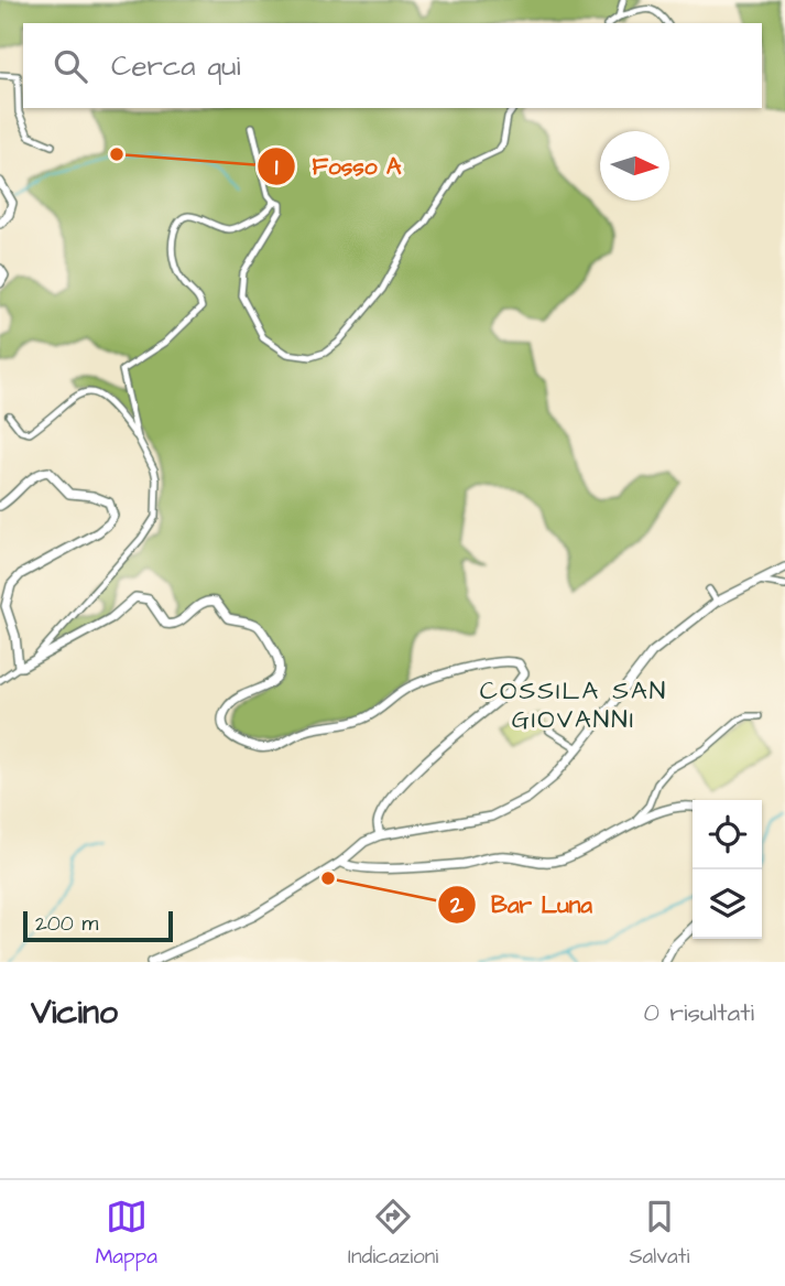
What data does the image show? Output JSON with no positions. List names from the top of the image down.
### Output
{
  "districts": ["COSSILA SAN GIOVANNI"],
  "places": ["Fosso A", "Bar Luna"],
  "scale_bar": "200 m",
  "north": "right",
  "page": {
    "search": "Cerca qui",
    "scale": "200 m",
    "heading": ["Vicino", "0 risultati"],
    "nav": ["Mappa", "Indicazioni", "Salvati"]
  }
}
